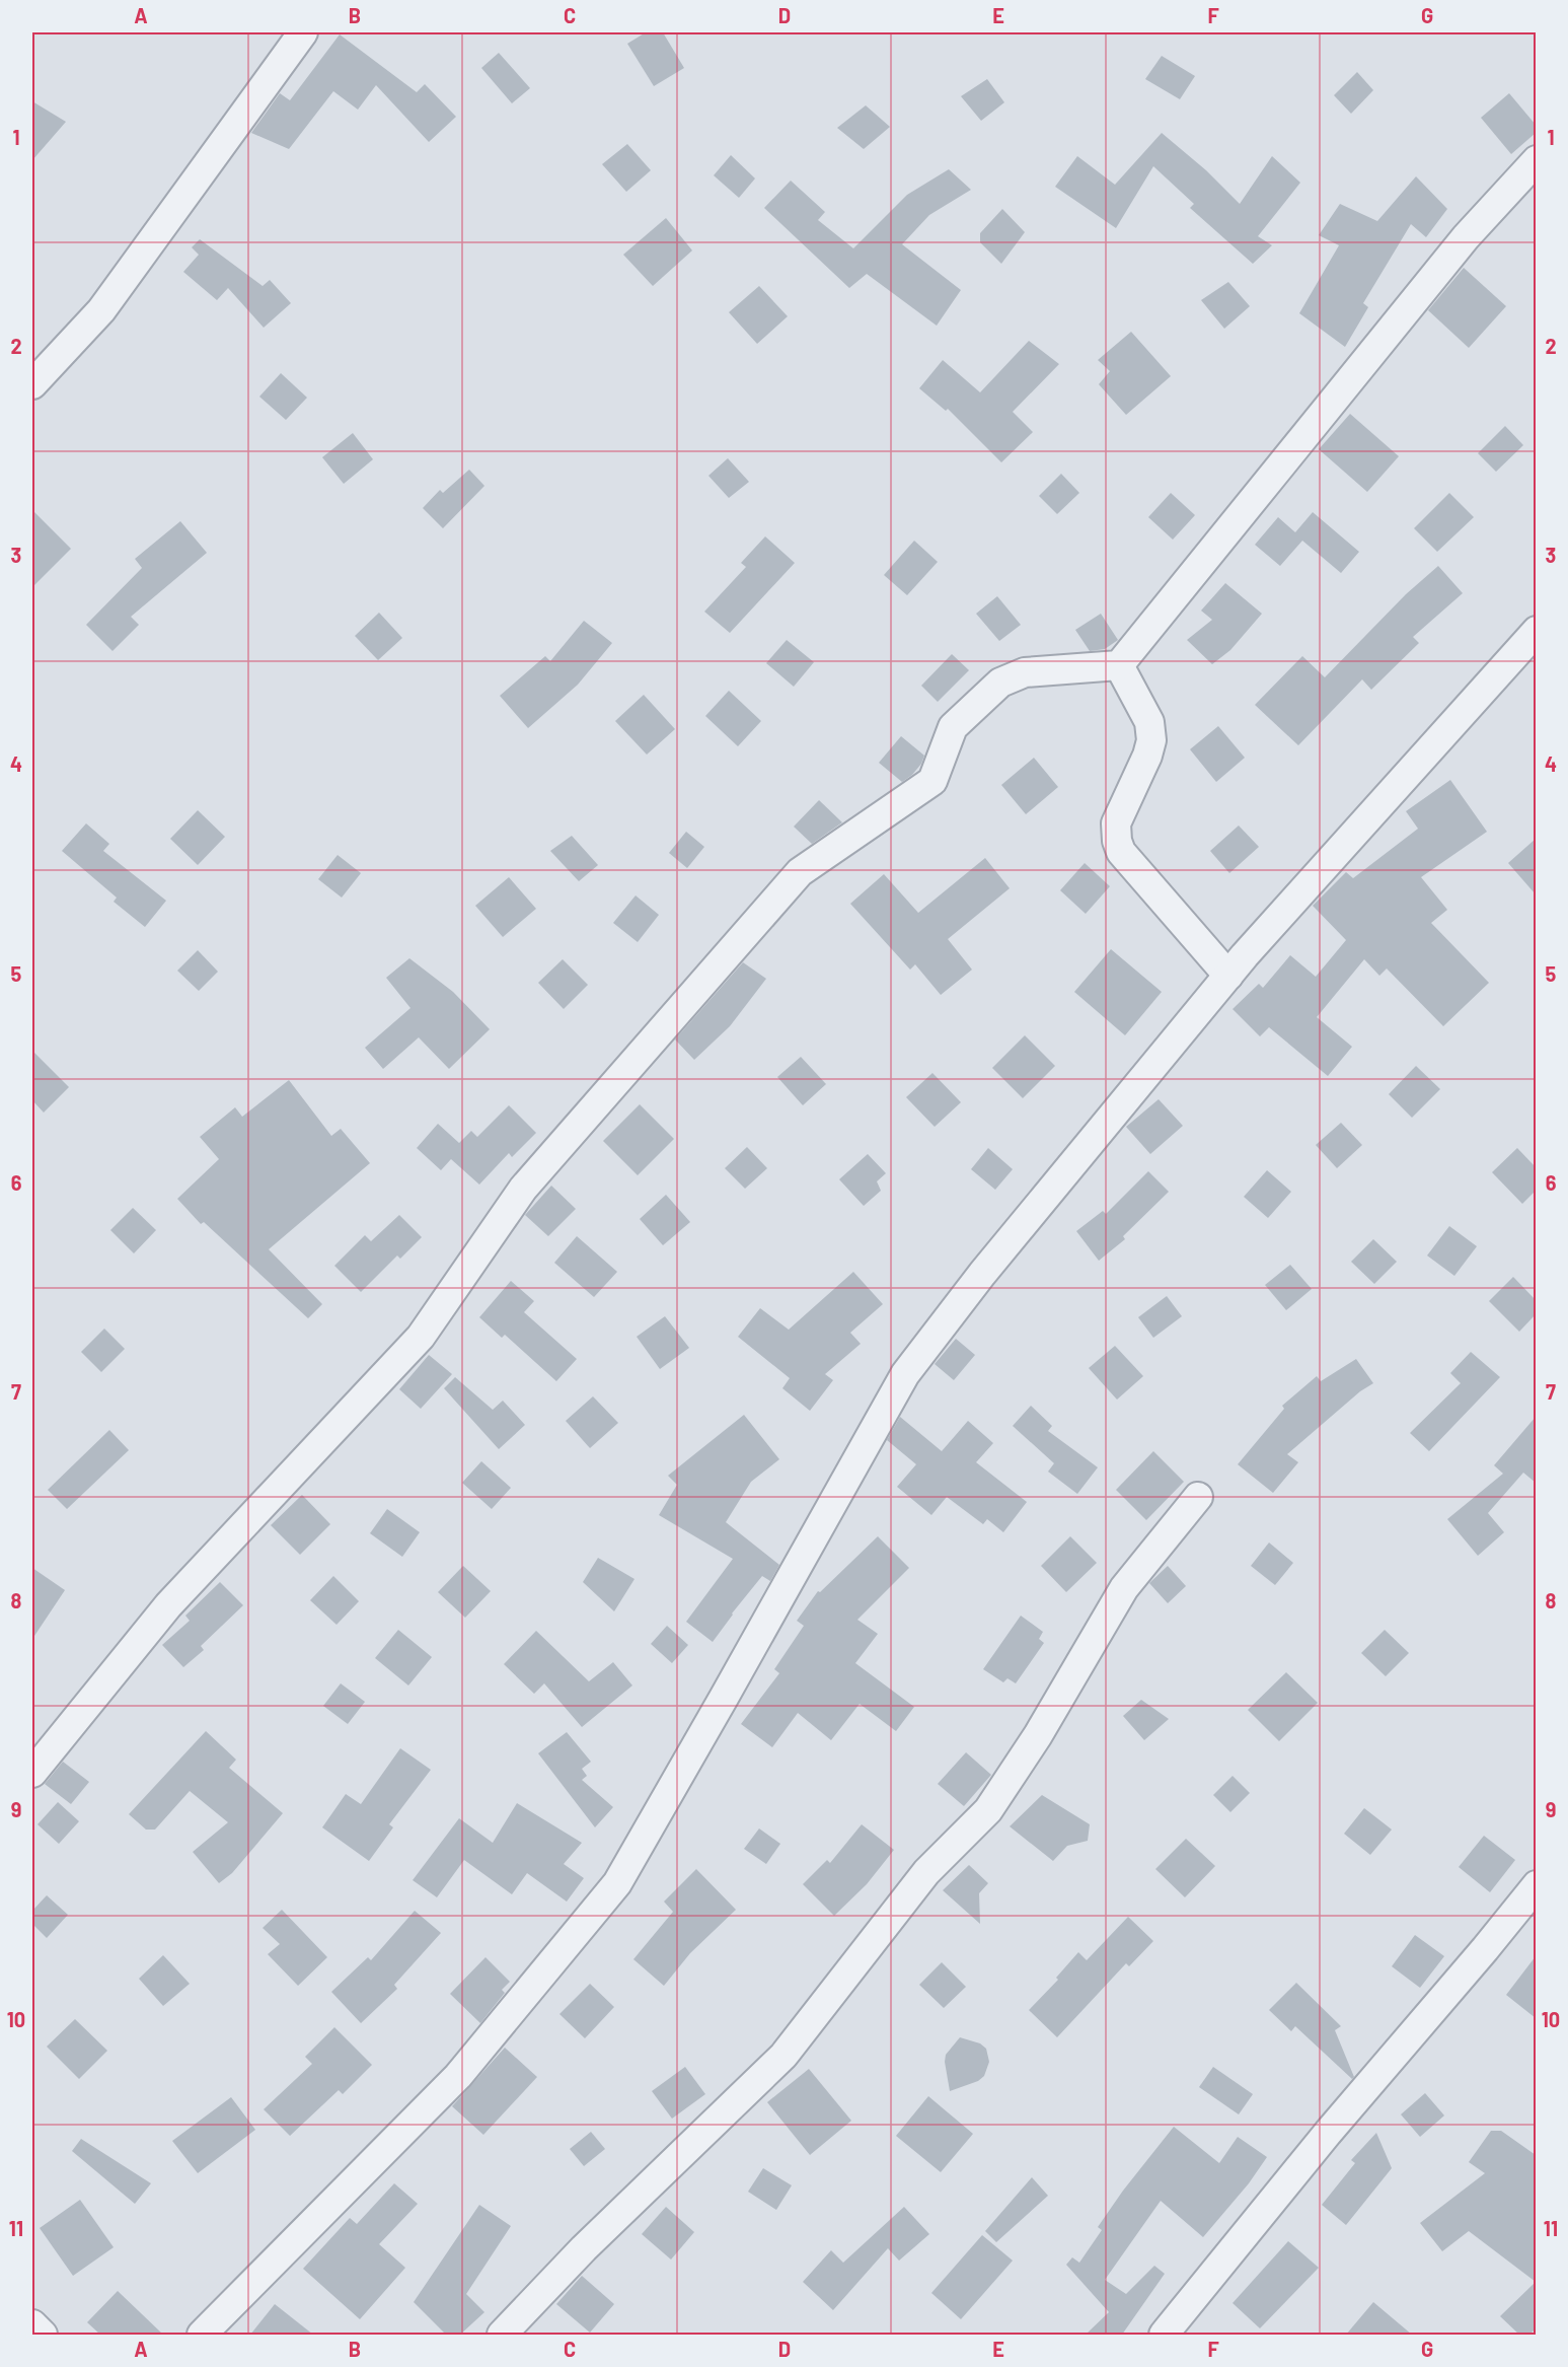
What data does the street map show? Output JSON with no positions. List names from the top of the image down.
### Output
{
  "grid": {
    "columns": [
      "A",
      "B",
      "C",
      "D",
      "E",
      "F",
      "G"
    ],
    "rows": [
      "1",
      "2",
      "3",
      "4",
      "5",
      "6",
      "7",
      "8",
      "9",
      "10",
      "11"
    ]
  }
}
